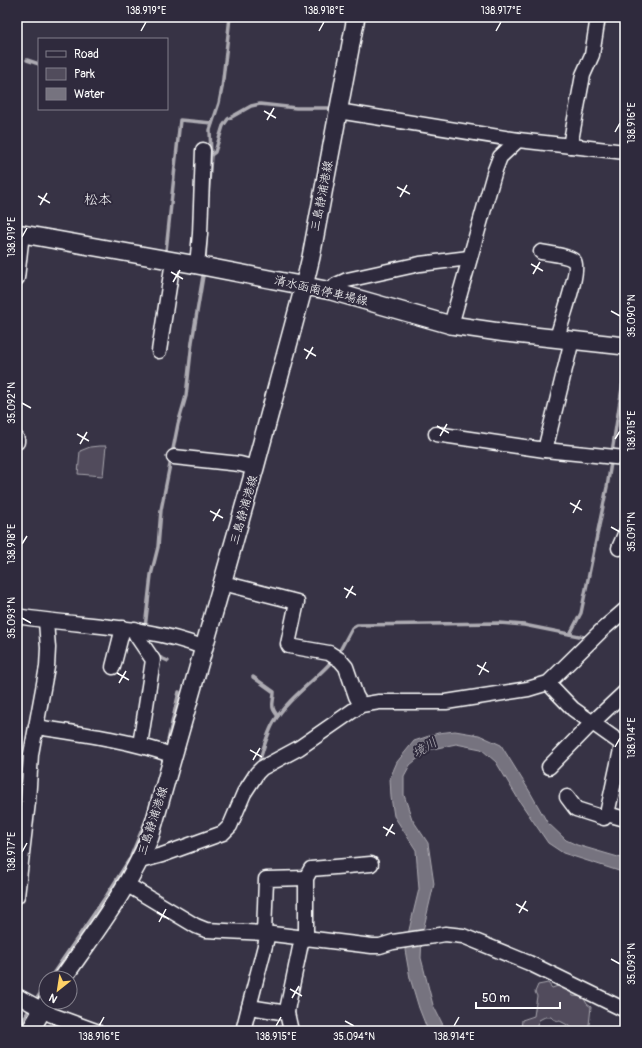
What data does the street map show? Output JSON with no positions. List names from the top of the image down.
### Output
{
  "streets": {
    "main road": ["三島静浦港線", "清水函南停車場線"]
  },
  "crossings": [
    ["三島静浦港線", "清水函南停車場線"]
  ],
  "districts": ["松本"],
  "water": ["境川"],
  "legend": ["Road", "Park", "Water"],
  "scale_bar": "50 m",
  "north": "bottom left",
  "coordinates": [
    "138.919°E",
    "138.918°E",
    "138.917°E",
    "138.916°E",
    "35.090°N",
    "35.092°N",
    "138.915°E",
    "35.091°N",
    "35.093°N",
    "138.914°E",
    "35.094°N"
  ]
}
